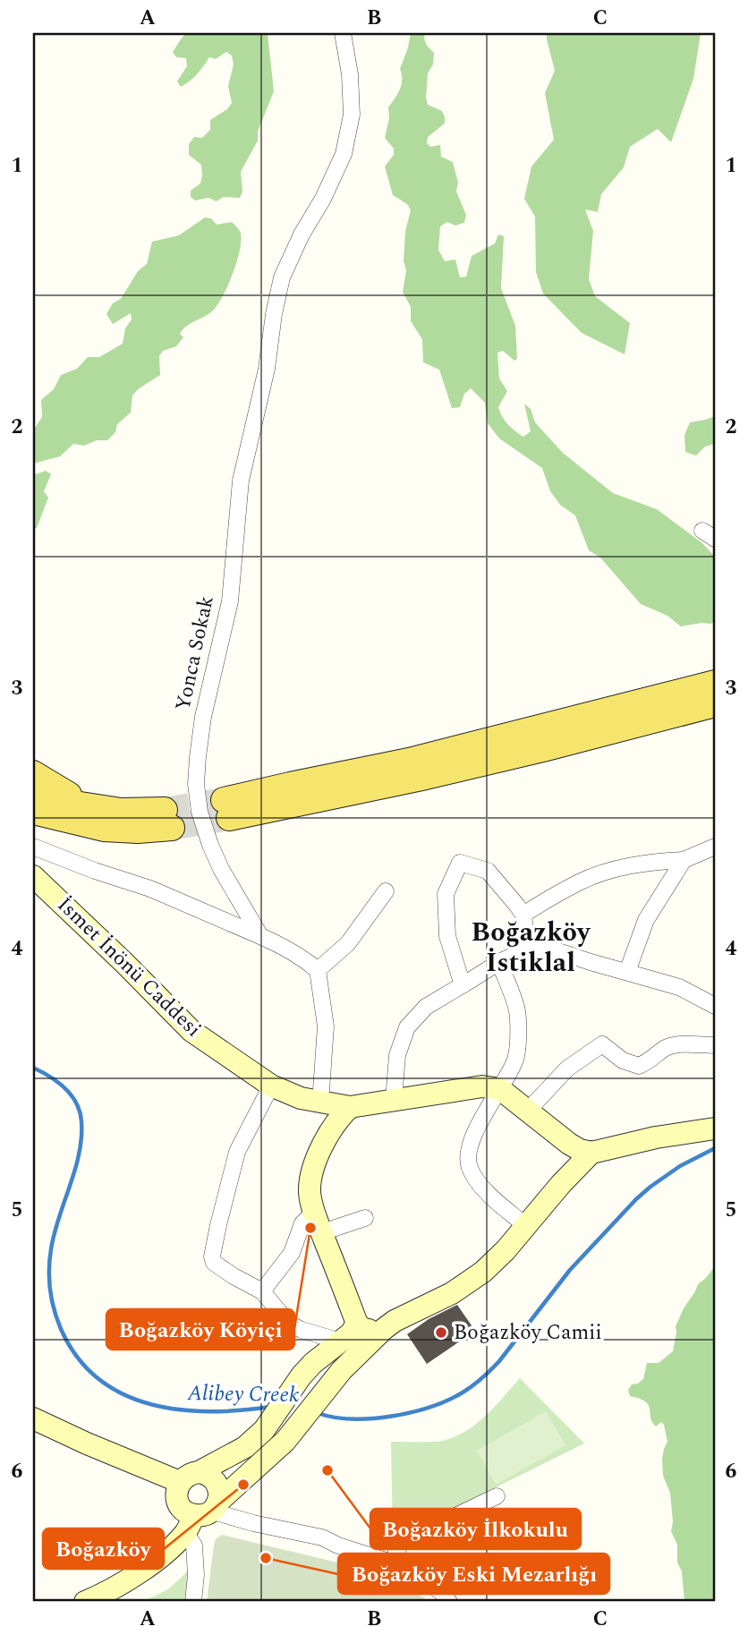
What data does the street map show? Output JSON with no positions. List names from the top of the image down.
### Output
{
  "streets": {
    "street": ["Yonca Sokak", "İsmet İnönü Caddesi"]
  },
  "districts": ["Boğazköy İstiklal"],
  "water": ["Alibey Creek"],
  "places": [
    "Boğazköy Köyiçi",
    "Boğazköy Camii",
    "Boğazköy İlkokulu",
    "Boğazköy",
    "Boğazköy Eski Mezarlığı"
  ],
  "grid": {
    "columns": ["A", "B", "C"],
    "rows": [
      "1",
      "2",
      "3",
      "4",
      "5",
      "6"
    ]
  }
}
